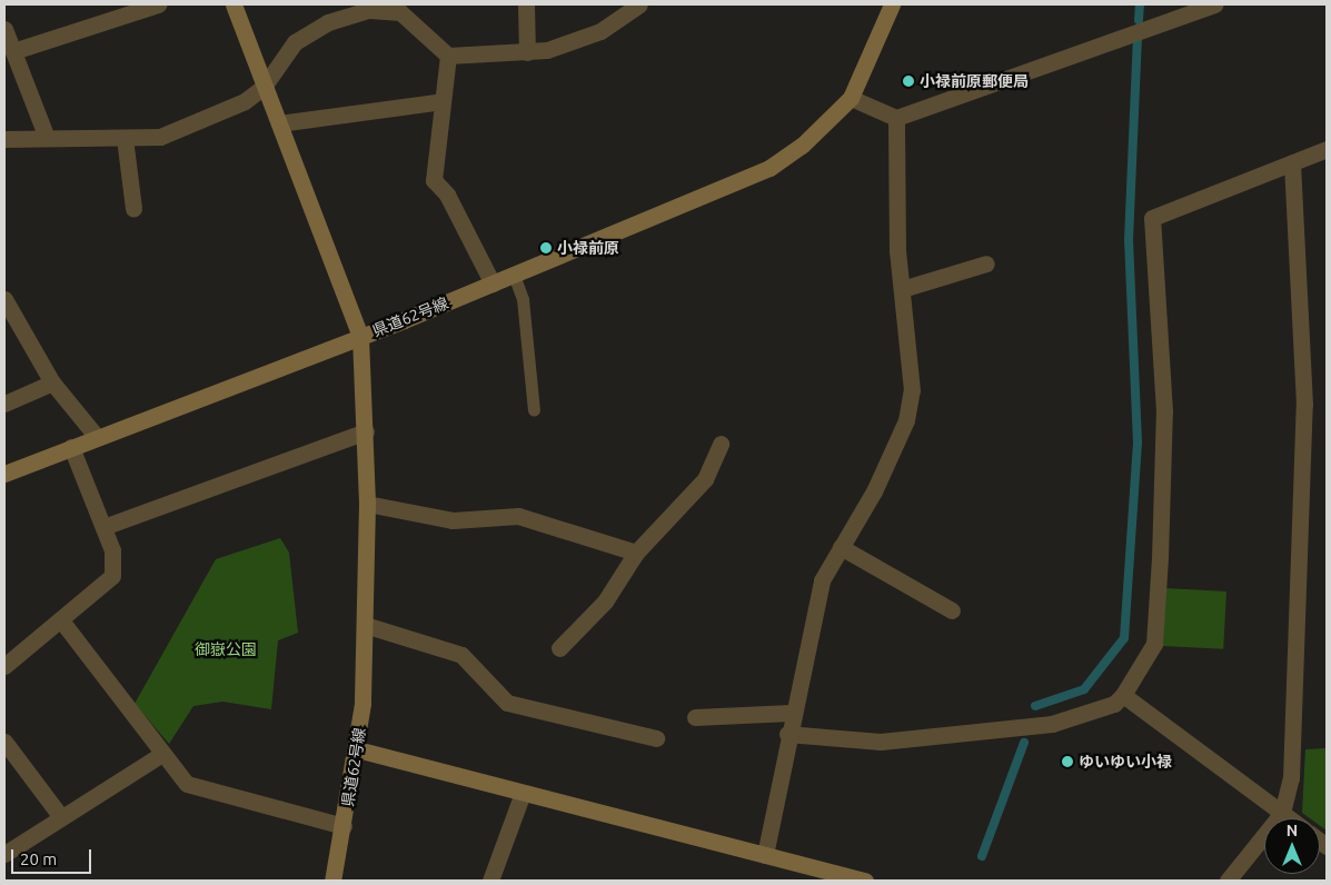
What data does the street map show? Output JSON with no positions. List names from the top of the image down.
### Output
{
  "streets": {
    "street": ["県道62号線"]
  },
  "parks": ["御嶽公園"],
  "places": ["小禄前原郵便局", "小禄前原", "ゆいゆい小禄"],
  "scale_bar": "20 m",
  "north": "top"
}
